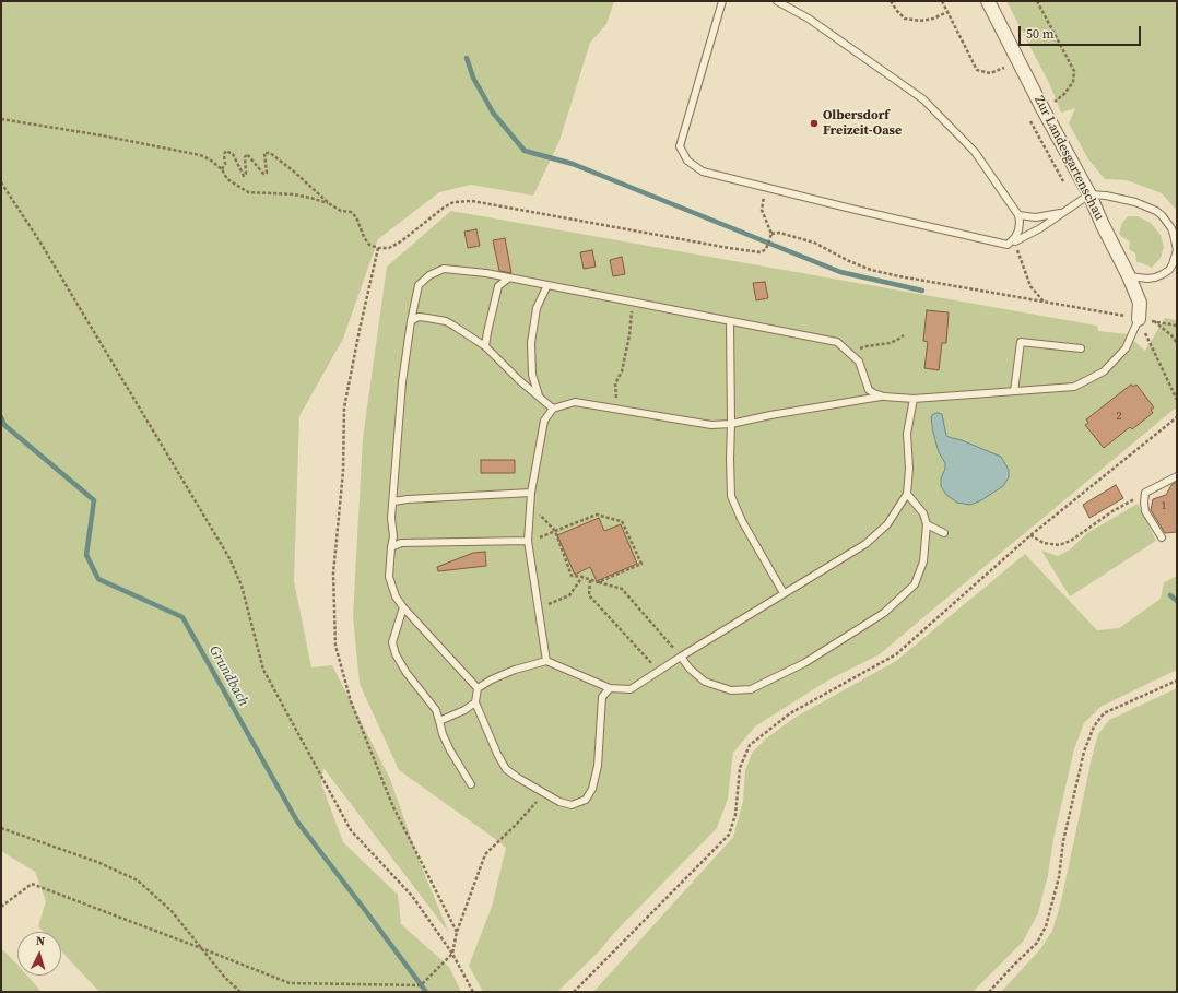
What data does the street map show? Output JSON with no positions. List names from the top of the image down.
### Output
{
  "streets": {
    "street": ["Zur Landesgartenschau"]
  },
  "water": ["Grundbach"],
  "places": ["Olbersdorf Freizeit-Oase"],
  "house_numbers": ["2", "1"],
  "scale_bar": "50 m",
  "north": "top"
}
